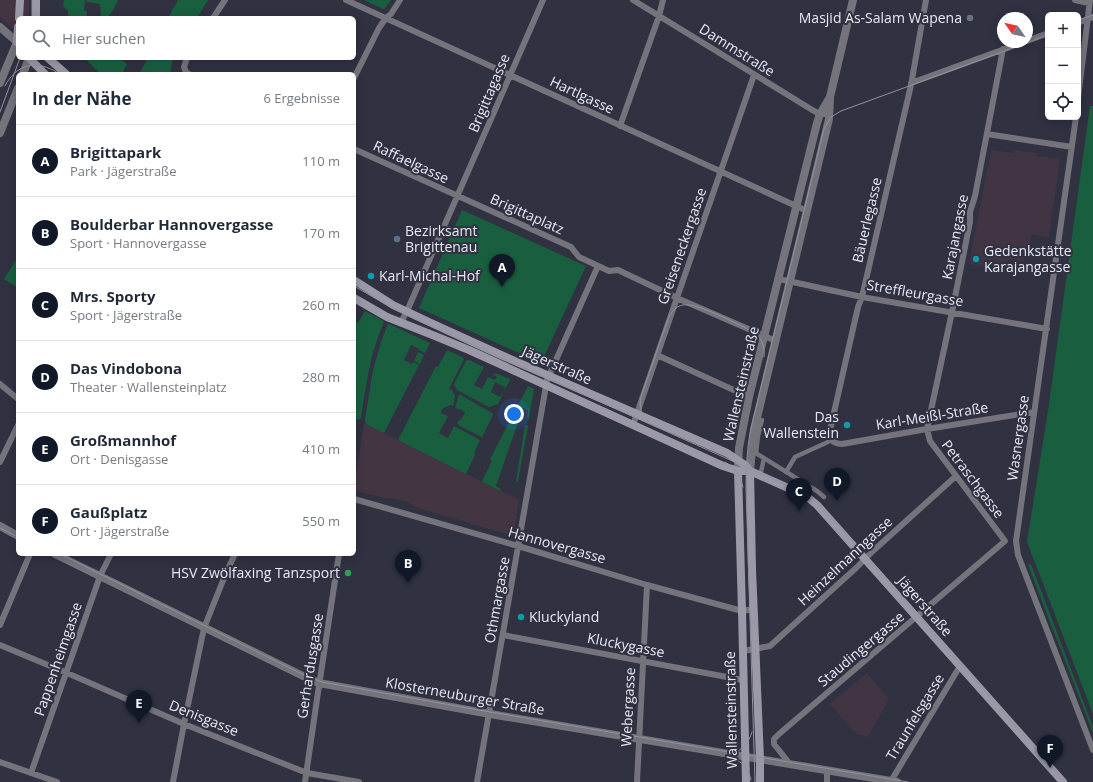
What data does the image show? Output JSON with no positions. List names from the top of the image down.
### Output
{
  "streets": {
    "main road": ["Jägerstraße", "Wallensteinstraße"],
    "street": [
      "Dammstraße",
      "Brigittagasse",
      "Hartlgasse",
      "Raffaelgasse",
      "Brigittaplatz",
      "Bäuerlegasse",
      "Karajangasse",
      "Greiseneckergasse",
      "Streffleurgasse",
      "Karl-Meißl-Straße",
      "Wasnergasse",
      "Petraschgasse",
      "Hannovergasse",
      "Heinzelmanngasse",
      "Othmargasse",
      "Kluckygasse",
      "Staudingergasse",
      "Pappenheimgasse",
      "Gerhardusgasse",
      "Klosterneuburger Straße",
      "Webergasse",
      "Traunfelsgasse",
      "Denisgasse"
    ]
  },
  "crossings": [
    ["Dammstraße", "Greiseneckergasse"],
    ["Dammstraße", "Wallensteinstraße"],
    ["Brigittagasse", "Hartlgasse"],
    ["Brigittagasse", "Raffaelgasse"],
    ["Brigittagasse", "Brigittaplatz"],
    ["Hartlgasse", "Greiseneckergasse"],
    ["Hartlgasse", "Wallensteinstraße"],
    ["Raffaelgasse", "Brigittaplatz"],
    ["Bäuerlegasse", "Streffleurgasse"],
    ["Bäuerlegasse", "Karl-Meißl-Straße"],
    ["Karajangasse", "Streffleurgasse"],
    ["Karajangasse", "Karl-Meißl-Straße"],
    ["Karajangasse", "Petraschgasse"],
    ["Greiseneckergasse", "Jägerstraße"],
    ["Streffleurgasse", "Wallensteinstraße"],
    ["Streffleurgasse", "Wasnergasse"],
    ["Jägerstraße", "Wallensteinstraße"],
    ["Jägerstraße", "Heinzelmanngasse"],
    ["Jägerstraße", "Othmargasse"],
    ["Jägerstraße", "Staudingergasse"],
    ["Jägerstraße", "Traunfelsgasse"],
    ["Wallensteinstraße", "Hannovergasse"],
    ["Wallensteinstraße", "Heinzelmanngasse"],
    ["Wallensteinstraße", "Kluckygasse"],
    ["Wallensteinstraße", "Klosterneuburger Straße"],
    ["Karl-Meißl-Straße", "Wasnergasse"],
    ["Karl-Meißl-Straße", "Petraschgasse"],
    ["Petraschgasse", "Heinzelmanngasse"],
    ["Petraschgasse", "Staudingergasse"],
    ["Hannovergasse", "Othmargasse"],
    ["Hannovergasse", "Webergasse"],
    ["Othmargasse", "Kluckygasse"],
    ["Othmargasse", "Klosterneuburger Straße"],
    ["Kluckygasse", "Webergasse"],
    ["Staudingergasse", "Klosterneuburger Straße"],
    ["Pappenheimgasse", "Klosterneuburger Straße"],
    ["Pappenheimgasse", "Denisgasse"],
    ["Gerhardusgasse", "Klosterneuburger Straße"],
    ["Gerhardusgasse", "Denisgasse"],
    ["Klosterneuburger Straße", "Webergasse"],
    ["Klosterneuburger Straße", "Traunfelsgasse"]
  ],
  "places": [
    "Masjid As-Salam Wapena",
    "Bezirksamt Brigittenau",
    "Gedenkstätte Karajangasse",
    "Karl-Michal-Hof",
    "Das Wallenstein",
    "HSV Zwölfaxing Tanzsport",
    "Kluckyland"
  ],
  "north": "top left",
  "page": {
    "map_buttons": ["+", "−"],
    "search": "Hier suchen",
    "heading": ["In der Nähe", "6 Ergebnisse"],
    "list": [
      {
        "mark": "A",
        "name": "Brigittapark",
        "note": "Park · Jägerstraße",
        "value": "110 m"
      },
      {
        "mark": "B",
        "name": "Boulderbar Hannovergasse",
        "note": "Sport · Hannovergasse",
        "value": "170 m"
      },
      {
        "mark": "C",
        "name": "Mrs. Sporty",
        "note": "Sport · Jägerstraße",
        "value": "260 m"
      },
      {
        "mark": "D",
        "name": "Das Vindobona",
        "note": "Theater · Wallensteinplatz",
        "value": "280 m"
      },
      {
        "mark": "E",
        "name": "Großmannhof",
        "note": "Ort · Denisgasse",
        "value": "410 m"
      },
      {
        "mark": "F",
        "name": "Gaußplatz",
        "note": "Ort · Jägerstraße",
        "value": "550 m"
      }
    ],
    "pins": [
      "A",
      "D",
      "C",
      "B",
      "E",
      "F"
    ]
  }
}
